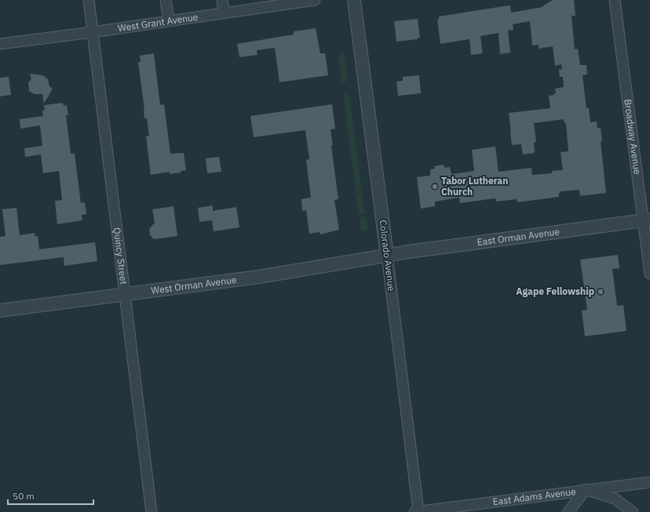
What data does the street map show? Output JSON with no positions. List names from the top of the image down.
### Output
{
  "streets": {
    "street": [
      "West Grant Avenue",
      "Broadway Avenue",
      "East Orman Avenue",
      "Quincy Street",
      "Colorado Avenue",
      "West Orman Avenue",
      "East Adams Avenue"
    ]
  },
  "crossings": [
    ["West Grant Avenue", "Quincy Street"],
    ["Broadway Avenue", "East Orman Avenue"],
    ["East Orman Avenue", "Colorado Avenue"],
    ["East Orman Avenue", "West Orman Avenue"],
    ["Quincy Street", "West Orman Avenue"],
    ["Colorado Avenue", "West Orman Avenue"],
    ["Colorado Avenue", "East Adams Avenue"]
  ],
  "places": ["Tabor Lutheran Church", "Agape Fellowship"],
  "scale_bar": "50 m"
}
